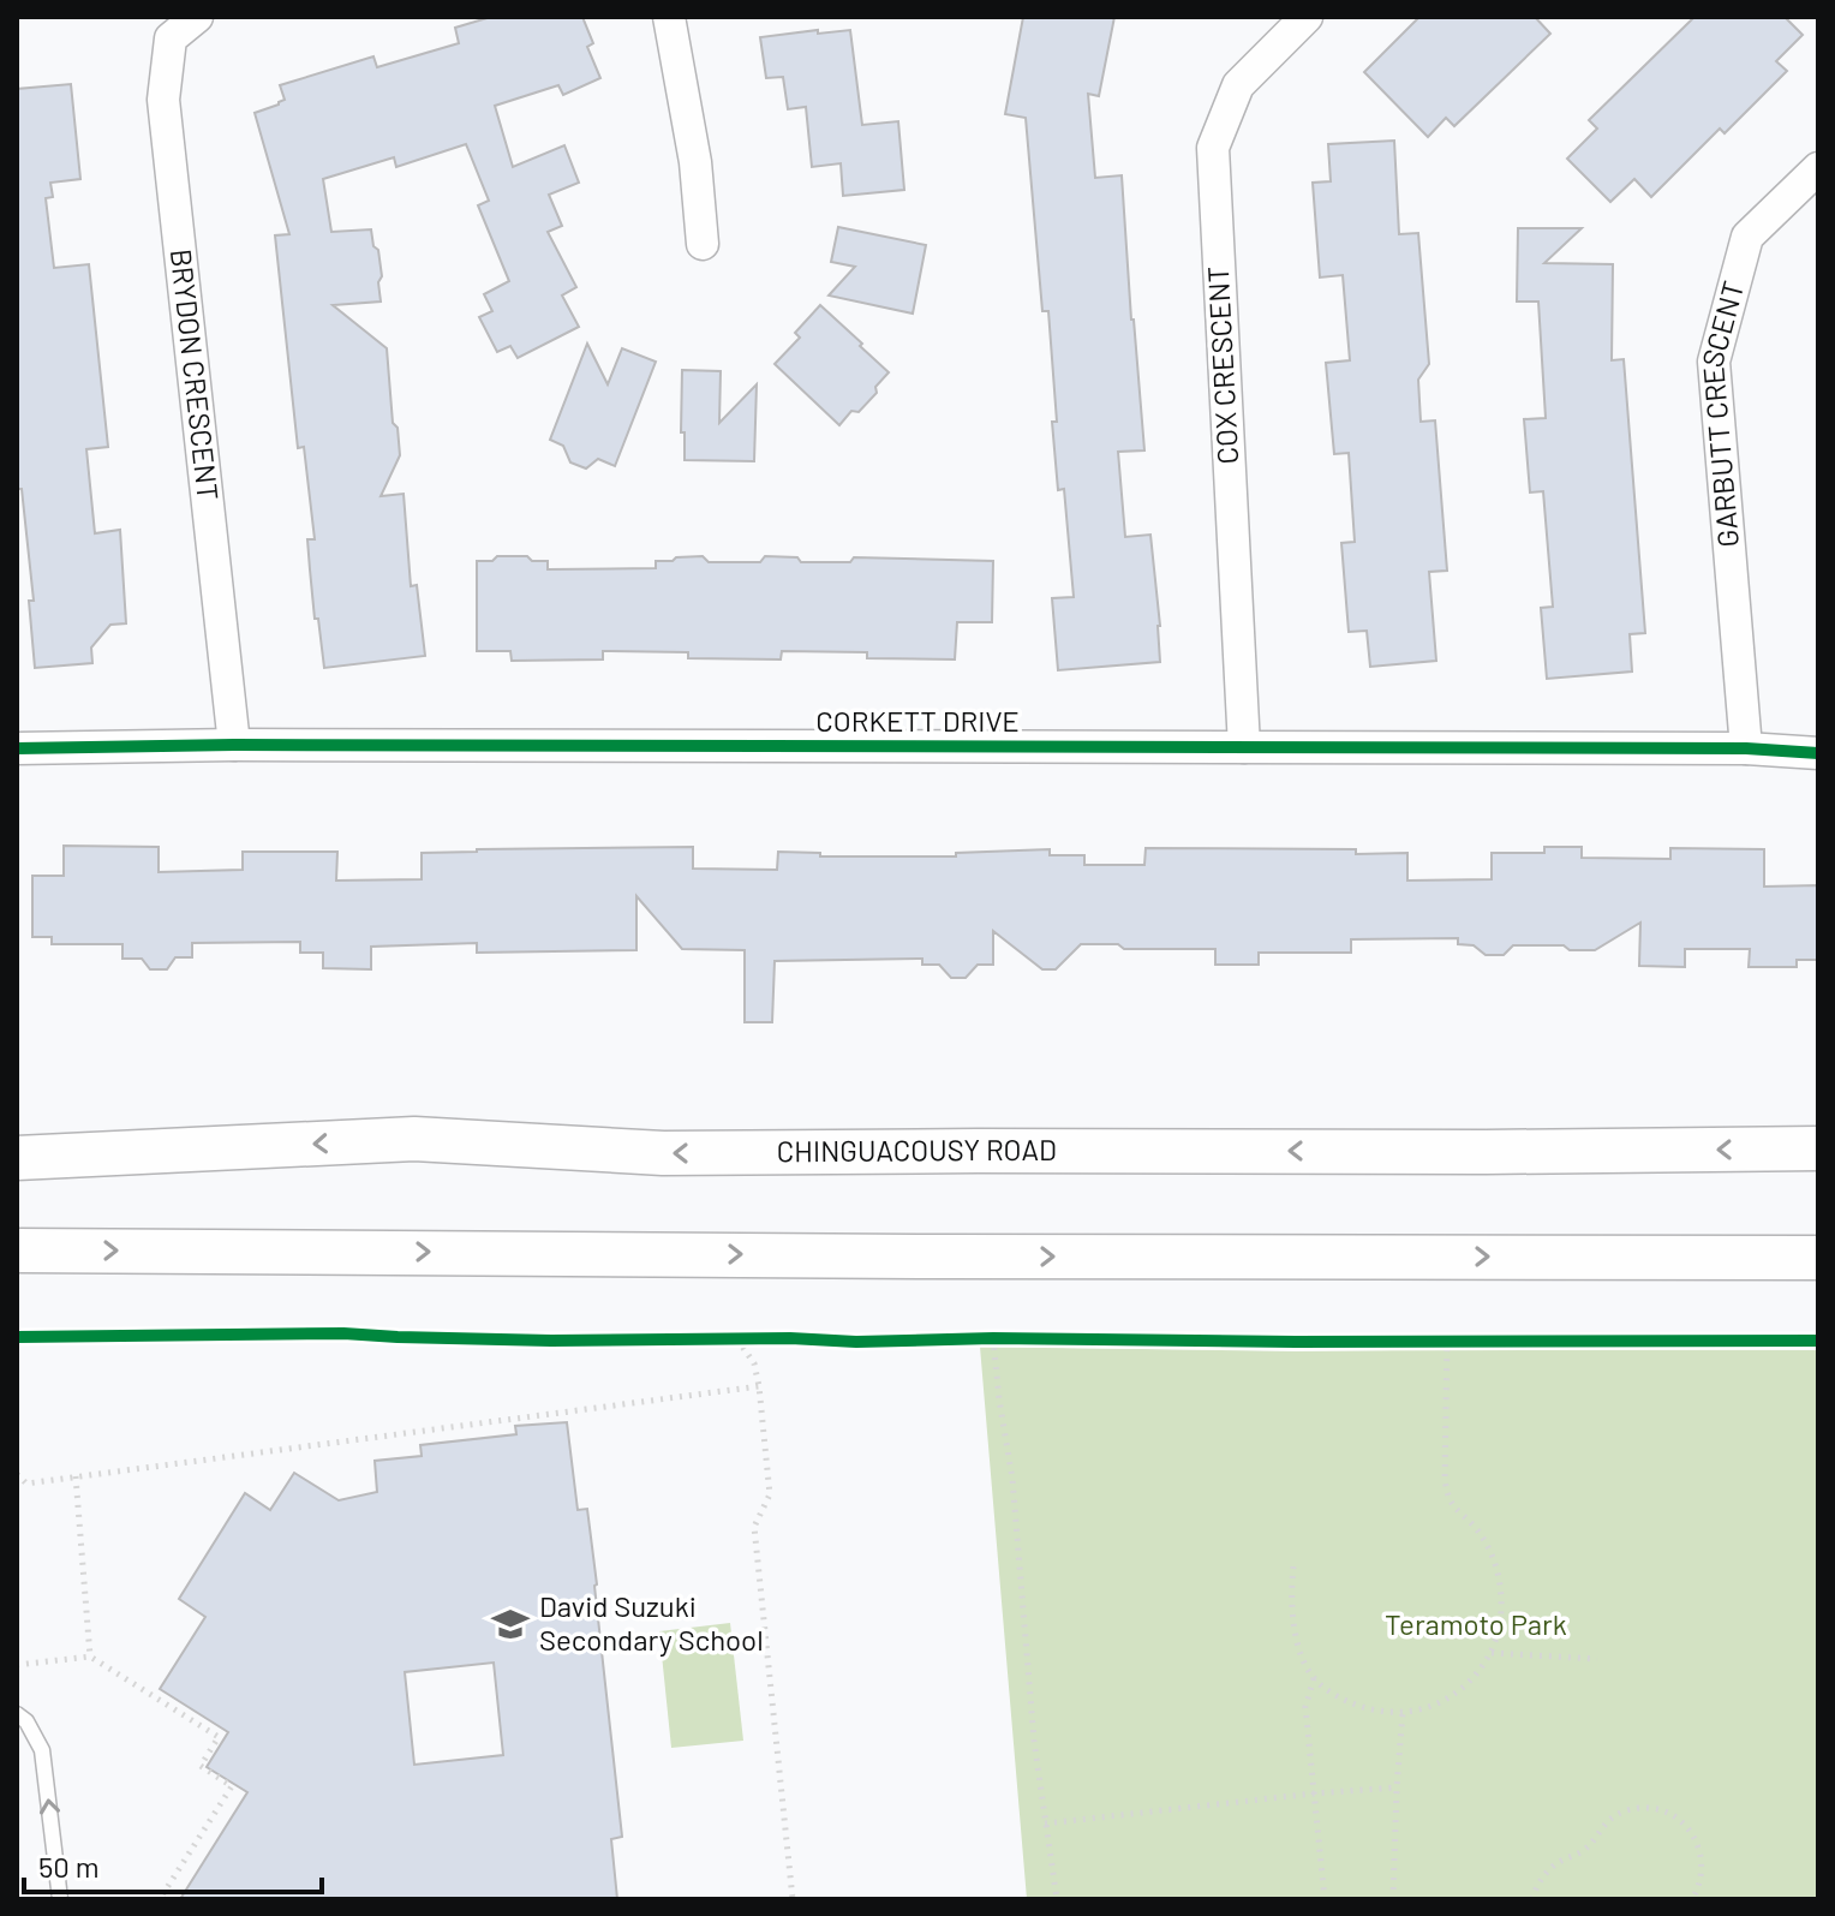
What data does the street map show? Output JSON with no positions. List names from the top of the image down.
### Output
{
  "streets": {
    "main road": ["CHINGUACOUSY ROAD"],
    "street": [
      "COX CRESCENT",
      "BRYDON CRESCENT",
      "GARBUTT CRESCENT",
      "CORKETT DRIVE"
    ]
  },
  "crossings": [
    ["COX CRESCENT", "CORKETT DRIVE"],
    ["BRYDON CRESCENT", "CORKETT DRIVE"],
    ["GARBUTT CRESCENT", "CORKETT DRIVE"]
  ],
  "parks": ["Teramoto Park"],
  "places": {
    "school or university": ["David Suzuki Secondary School"]
  },
  "scale_bar": "50 m"
}
